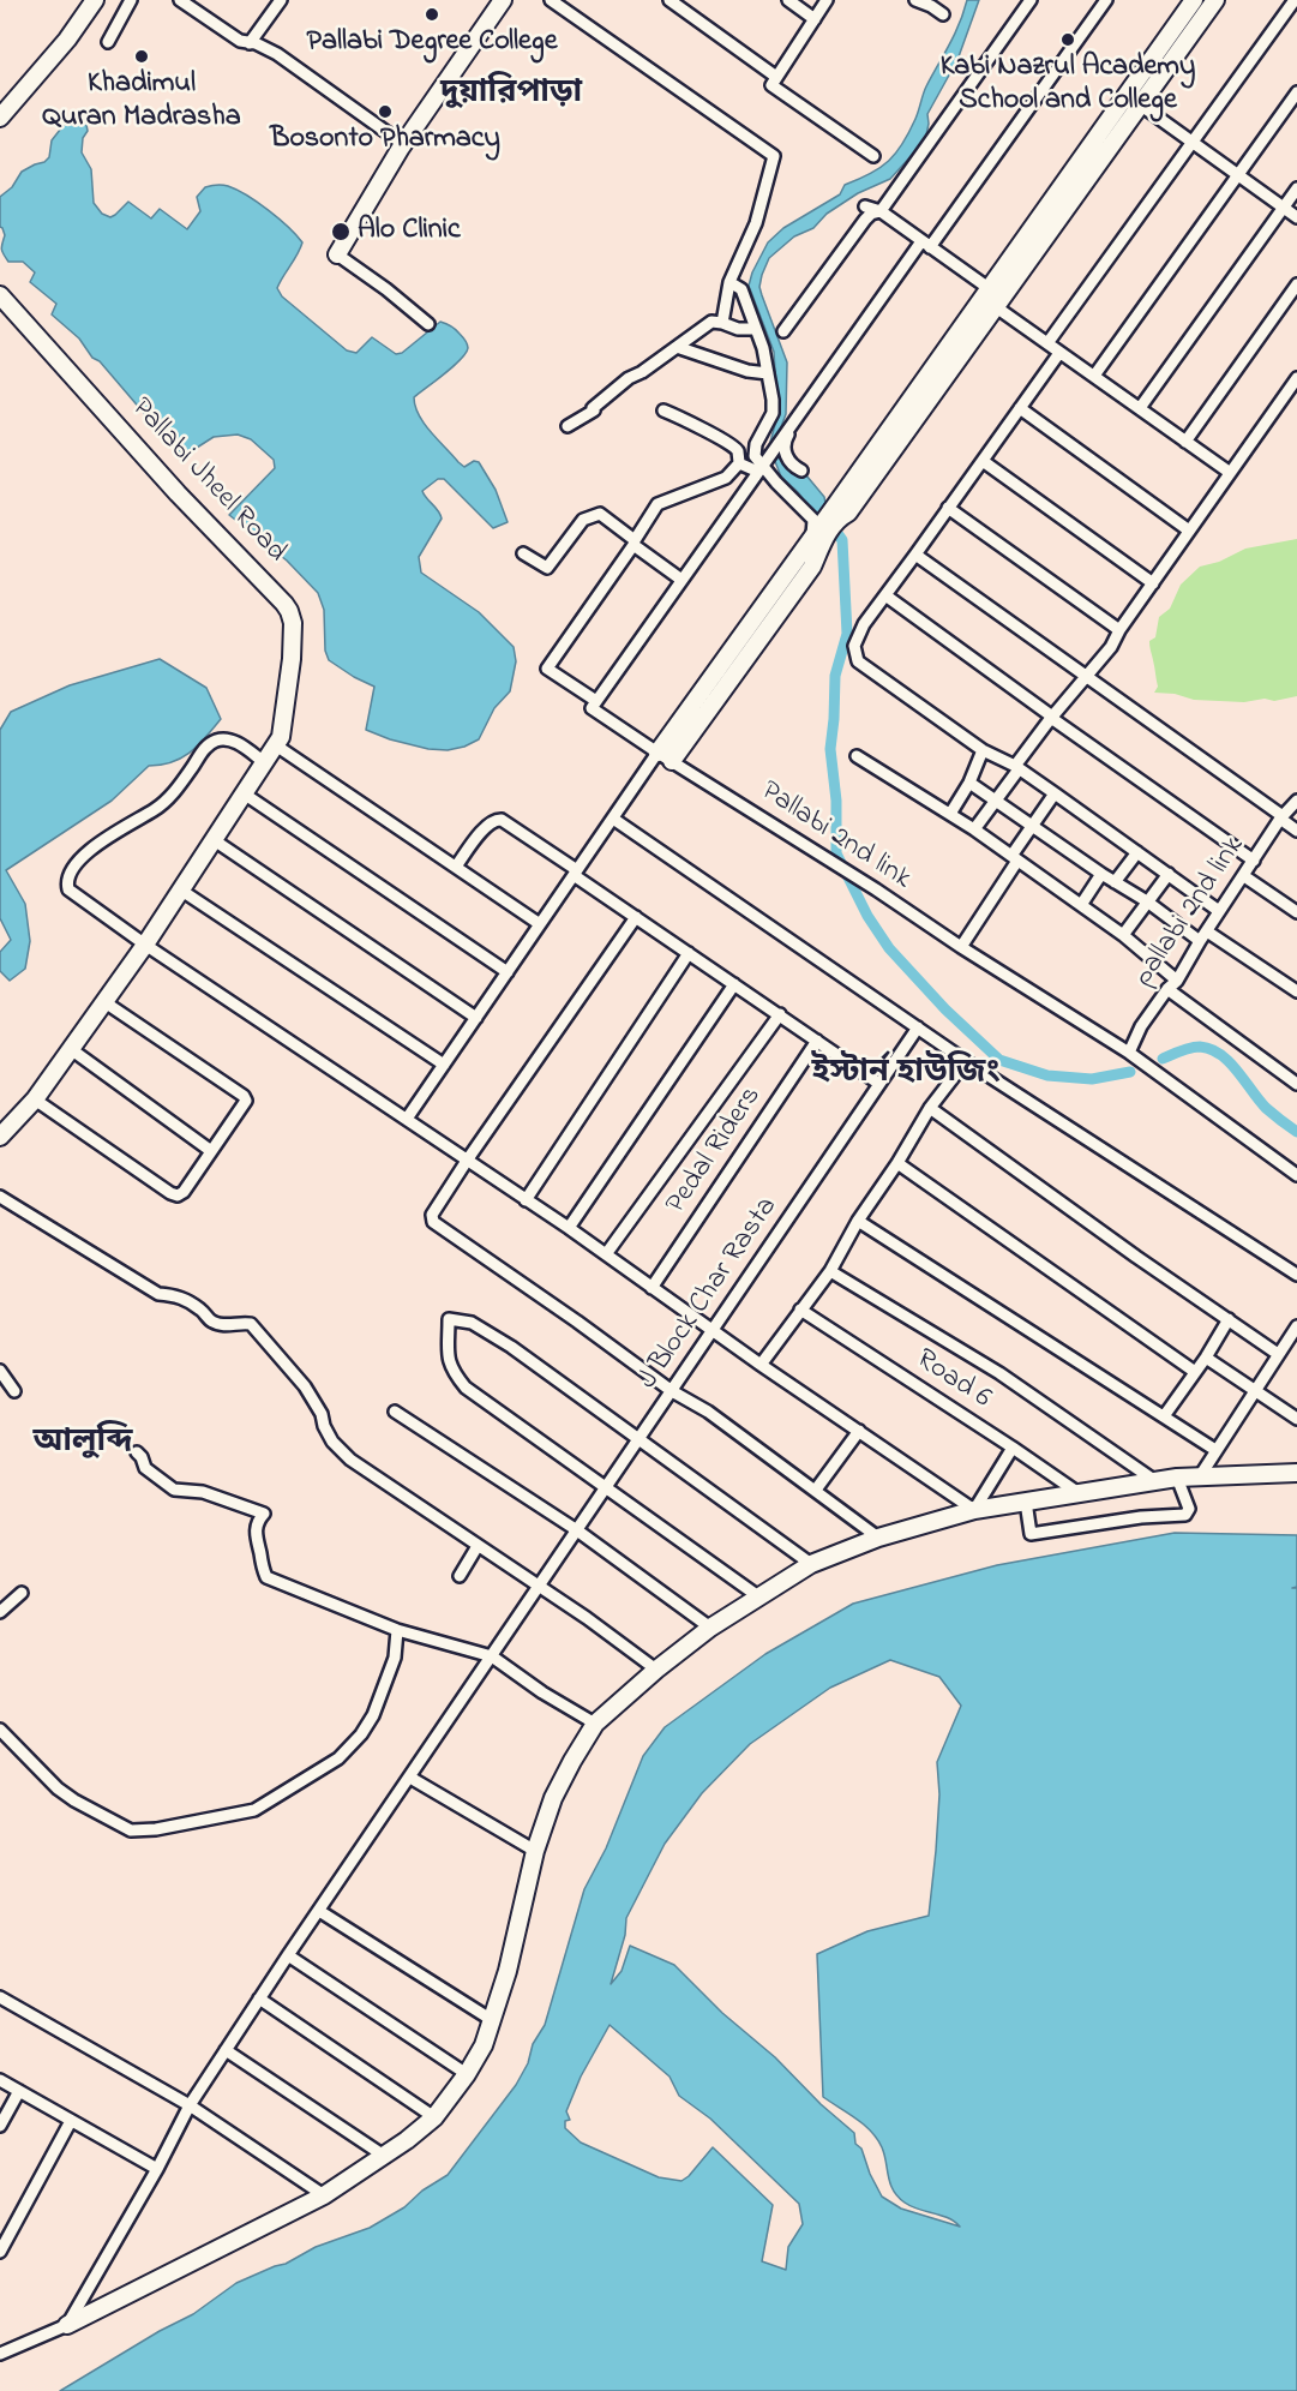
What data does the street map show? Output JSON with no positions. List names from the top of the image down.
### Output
{
  "streets": {
    "street": [
      "Pallabi Jheel Road",
      "Pallabi 2nd link",
      "pallabi 2nd link",
      "Pedal Riders",
      "J Block Char Rasta",
      "Road 6"
    ]
  },
  "crossings": [
    ["Pallabi 2nd link", "pallabi 2nd link"]
  ],
  "districts": ["দুয়ারিপাড়া", "ইস্টার্ন হাউজিং", "আলুব্দি"],
  "places": [
    "Pallabi Degree College",
    "Kabi Nazrul Academy School and College",
    "Khadimul Quran Madrasha",
    "Bosonto Pharmacy",
    "Alo Clinic"
  ]
}
